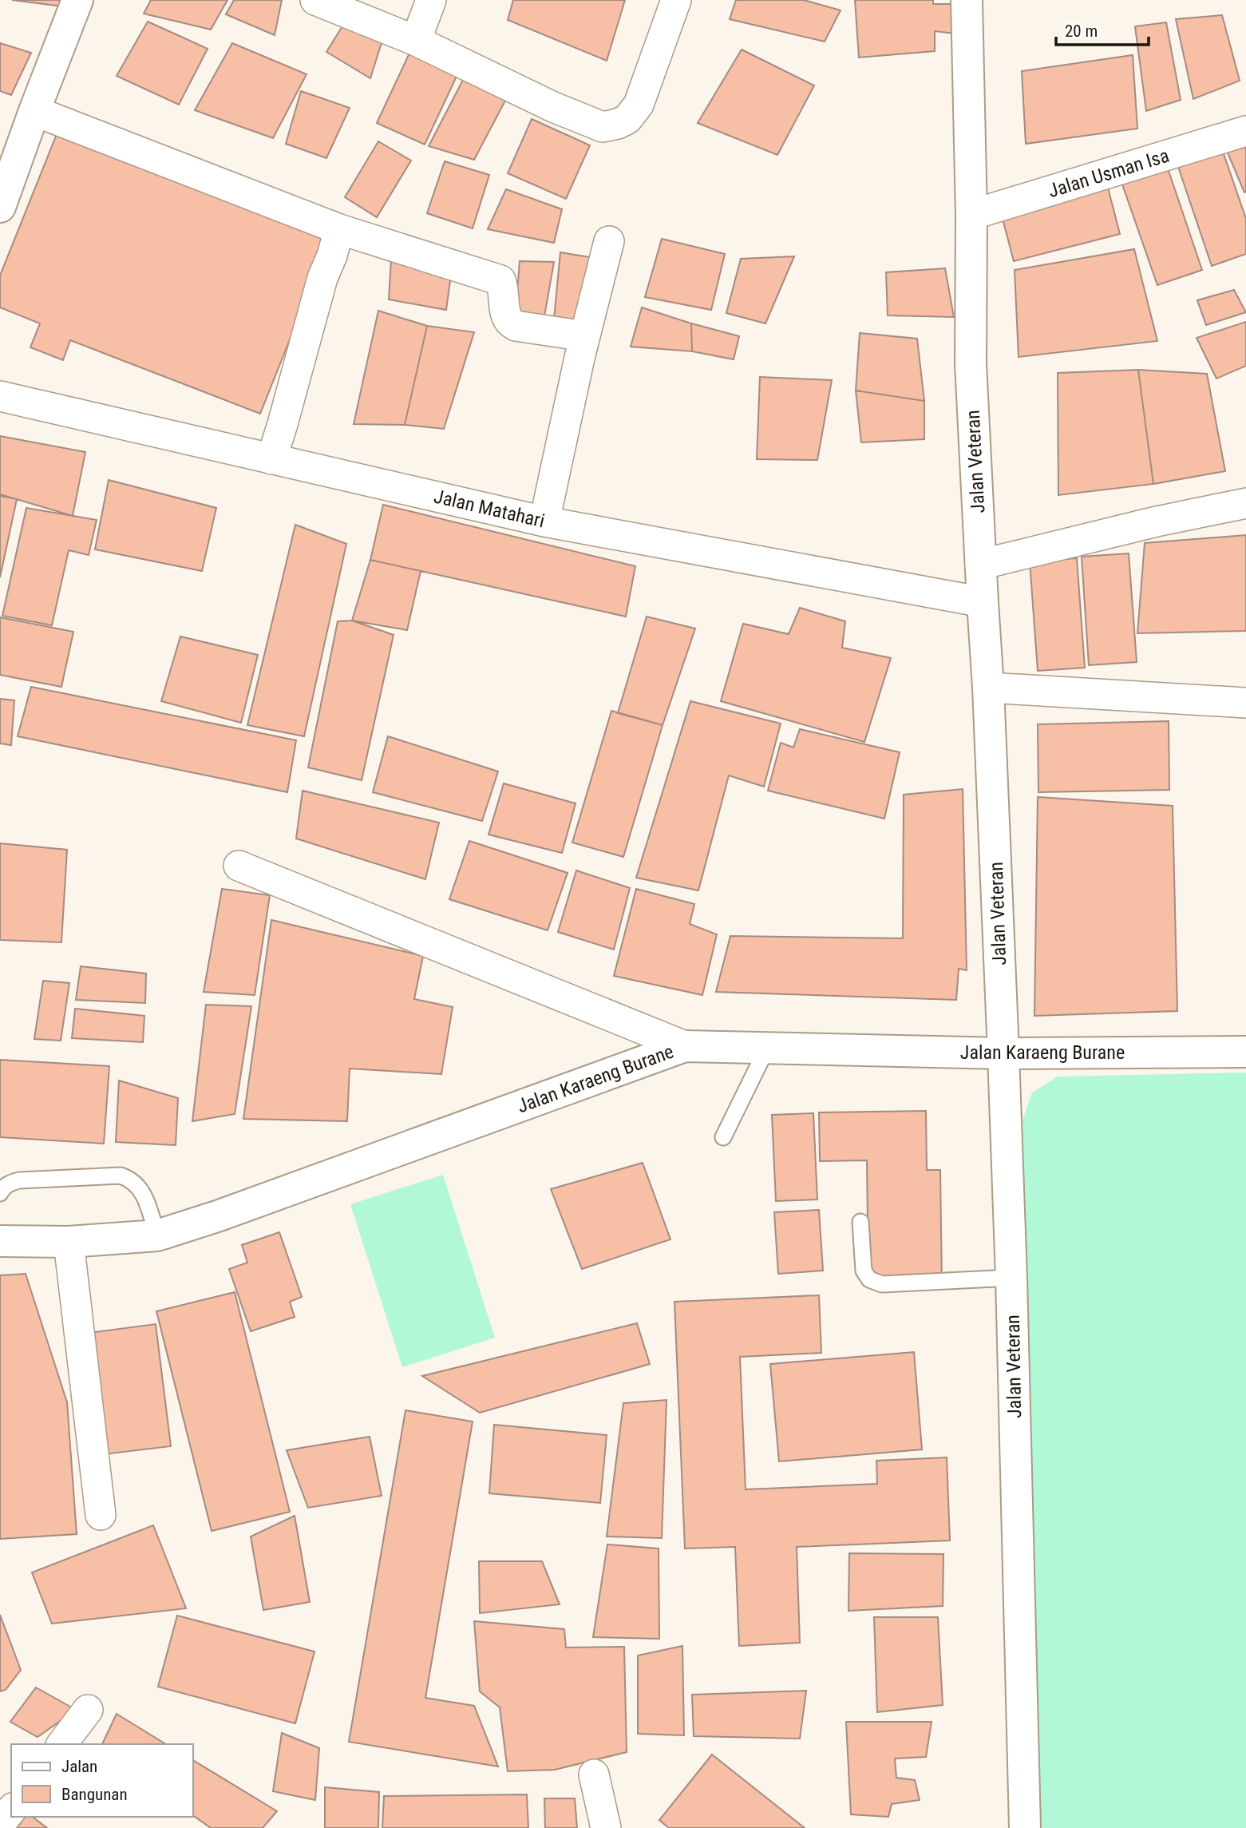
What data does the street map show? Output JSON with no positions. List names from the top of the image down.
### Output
{
  "streets": {
    "main road": ["Jalan Veteran", "Jalan Karaeng Burane"],
    "street": ["Jalan Usman Isa", "Jalan Matahari"]
  },
  "crossings": [
    ["Jalan Usman Isa", "Jalan Veteran"],
    ["Jalan Veteran", "Jalan Matahari"],
    ["Jalan Veteran", "Jalan Karaeng Burane"]
  ],
  "legend": ["Jalan", "Bangunan"],
  "scale_bar": "20 m"
}
